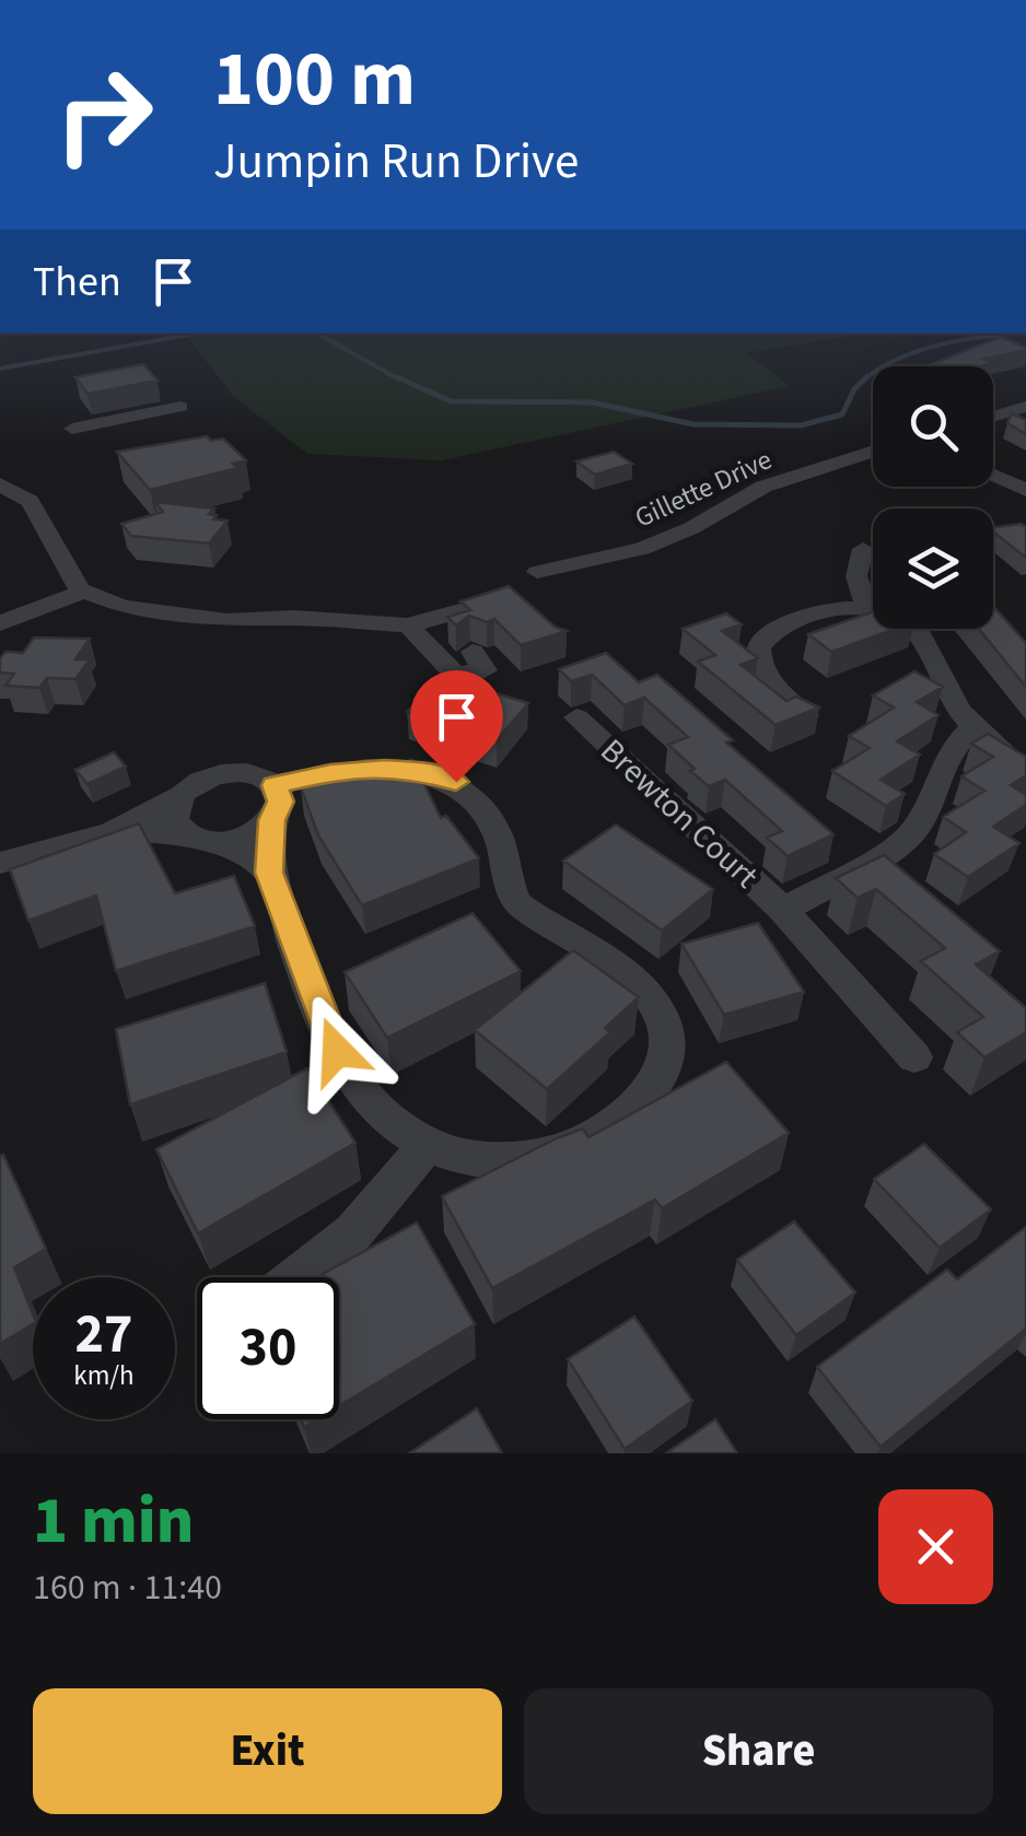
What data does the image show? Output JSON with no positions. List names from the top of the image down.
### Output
{
  "streets": {
    "street": ["Gillette Drive", "Brewton Court"]
  },
  "page": {
    "turn": ["100 m", "Jumpin Run Drive"],
    "then": "Then",
    "speed": "27 km/h",
    "limit": "30",
    "heading": ["1 min", "160 m · 11:40"],
    "buttons": ["Exit", "Share"]
  }
}
